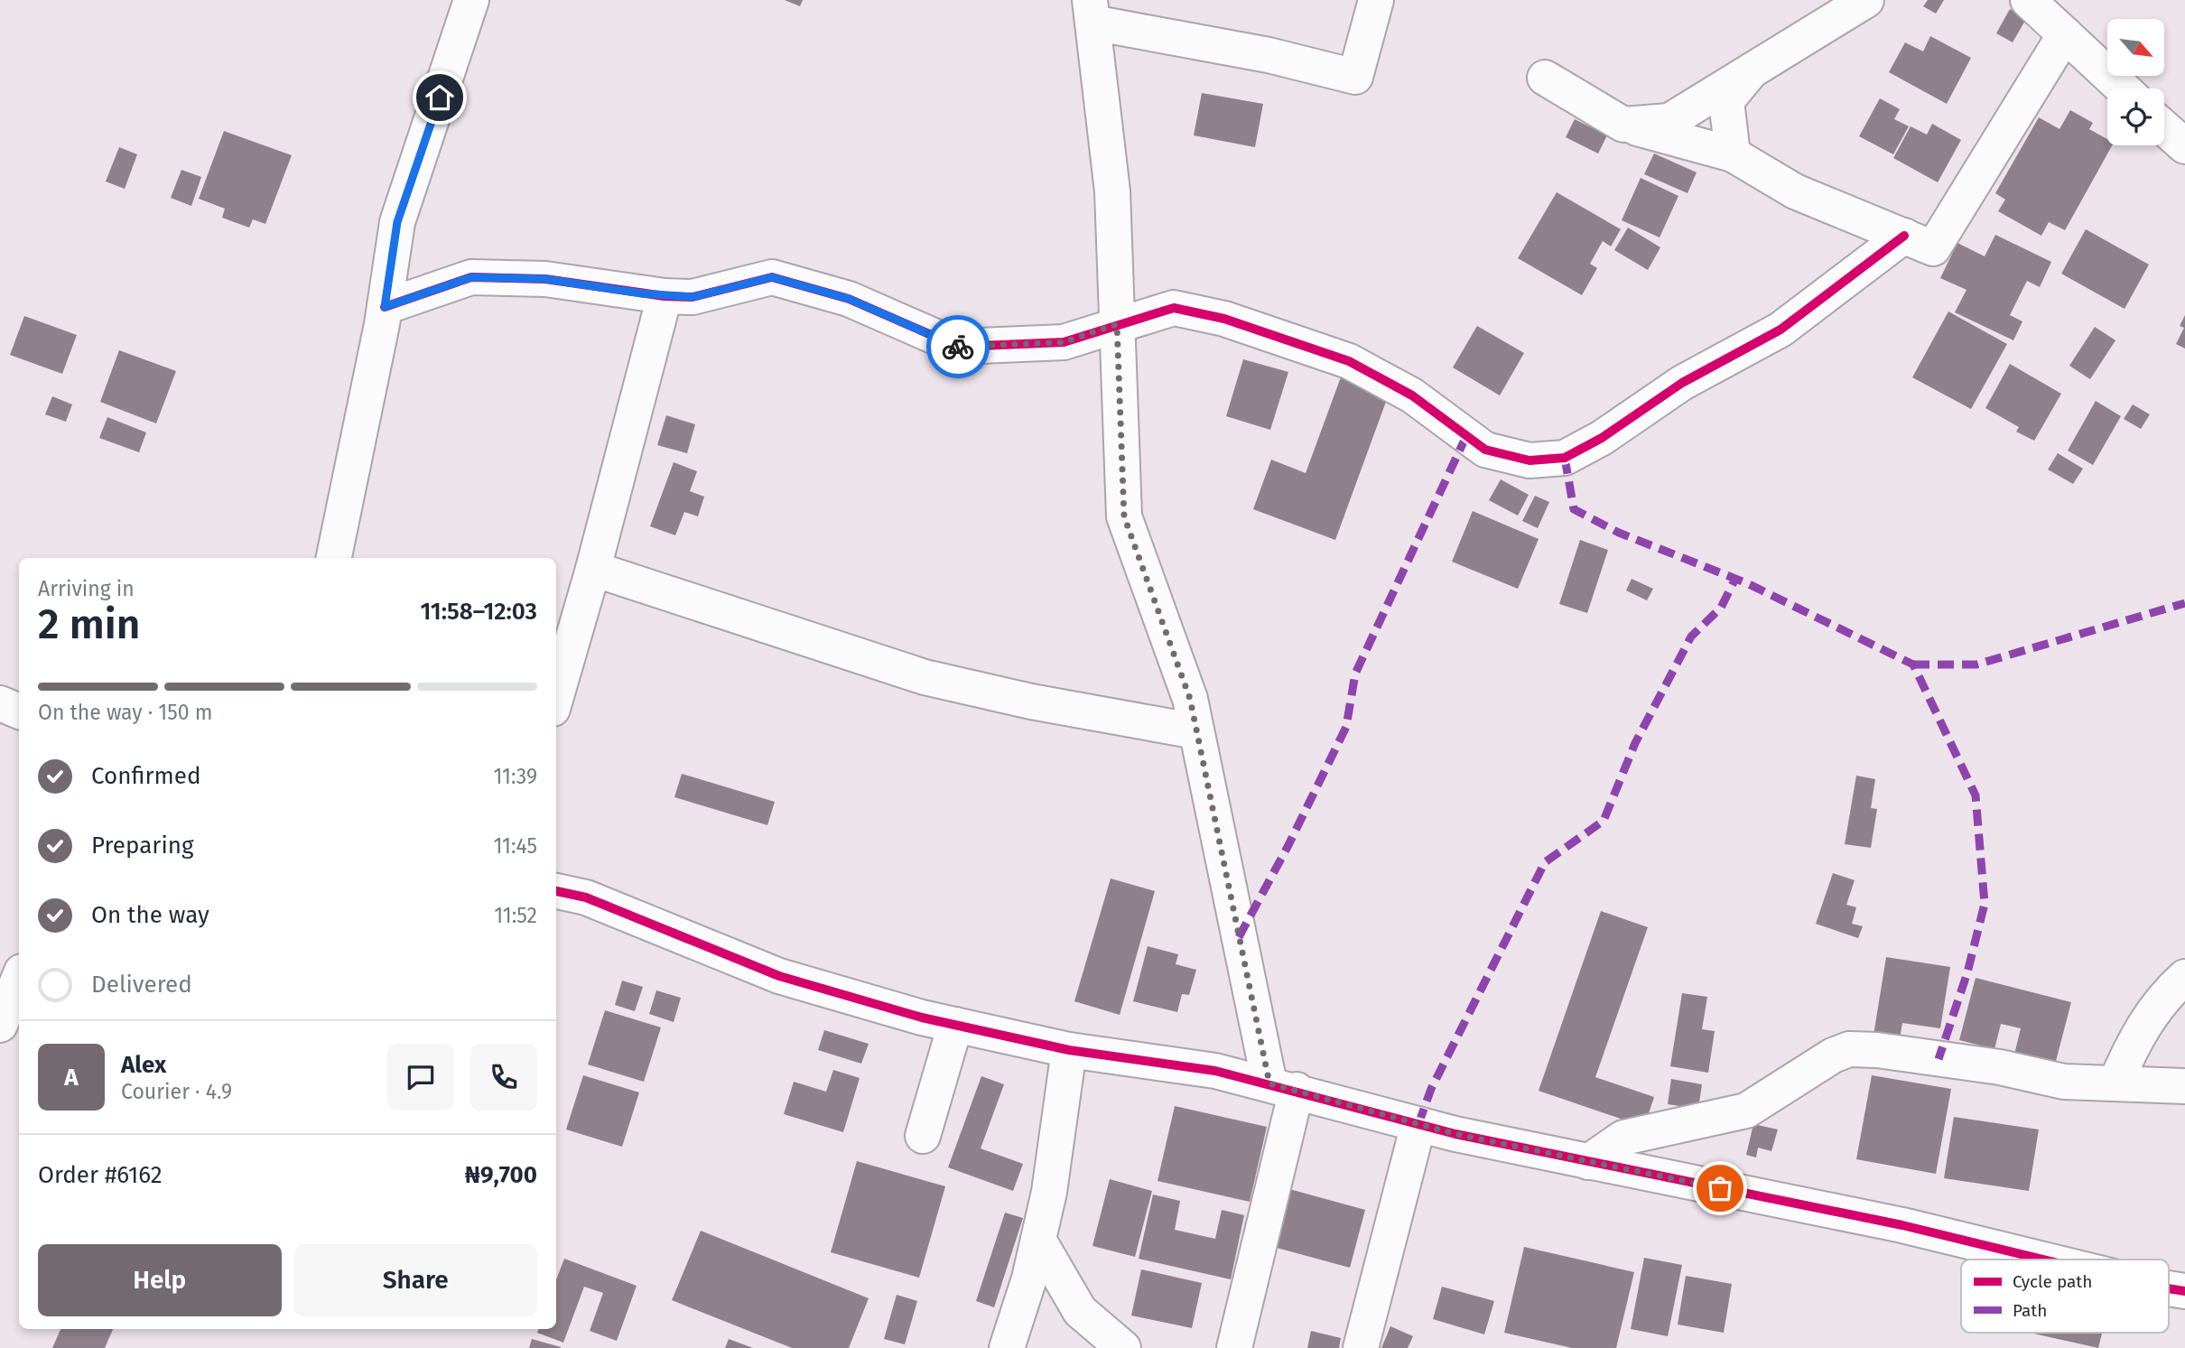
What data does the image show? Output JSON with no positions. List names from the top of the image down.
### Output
{
  "legend": ["Cycle path", "Path"],
  "north": "bottom right",
  "page": {
    "heading": ["2 min", "Arriving in", "11:58–12:03"],
    "panel": [
      "Alex",
      "Courier · 4.9",
      "Order #6162",
      "₦9,700"
    ],
    "bar": "On the way · 150 m",
    "list": [
      ["Confirmed", "11:39"],
      ["Preparing", "11:45"],
      ["On the way", "11:52"],
      "Delivered"
    ],
    "round": "A",
    "buttons": ["Help", "Share"]
  }
}
